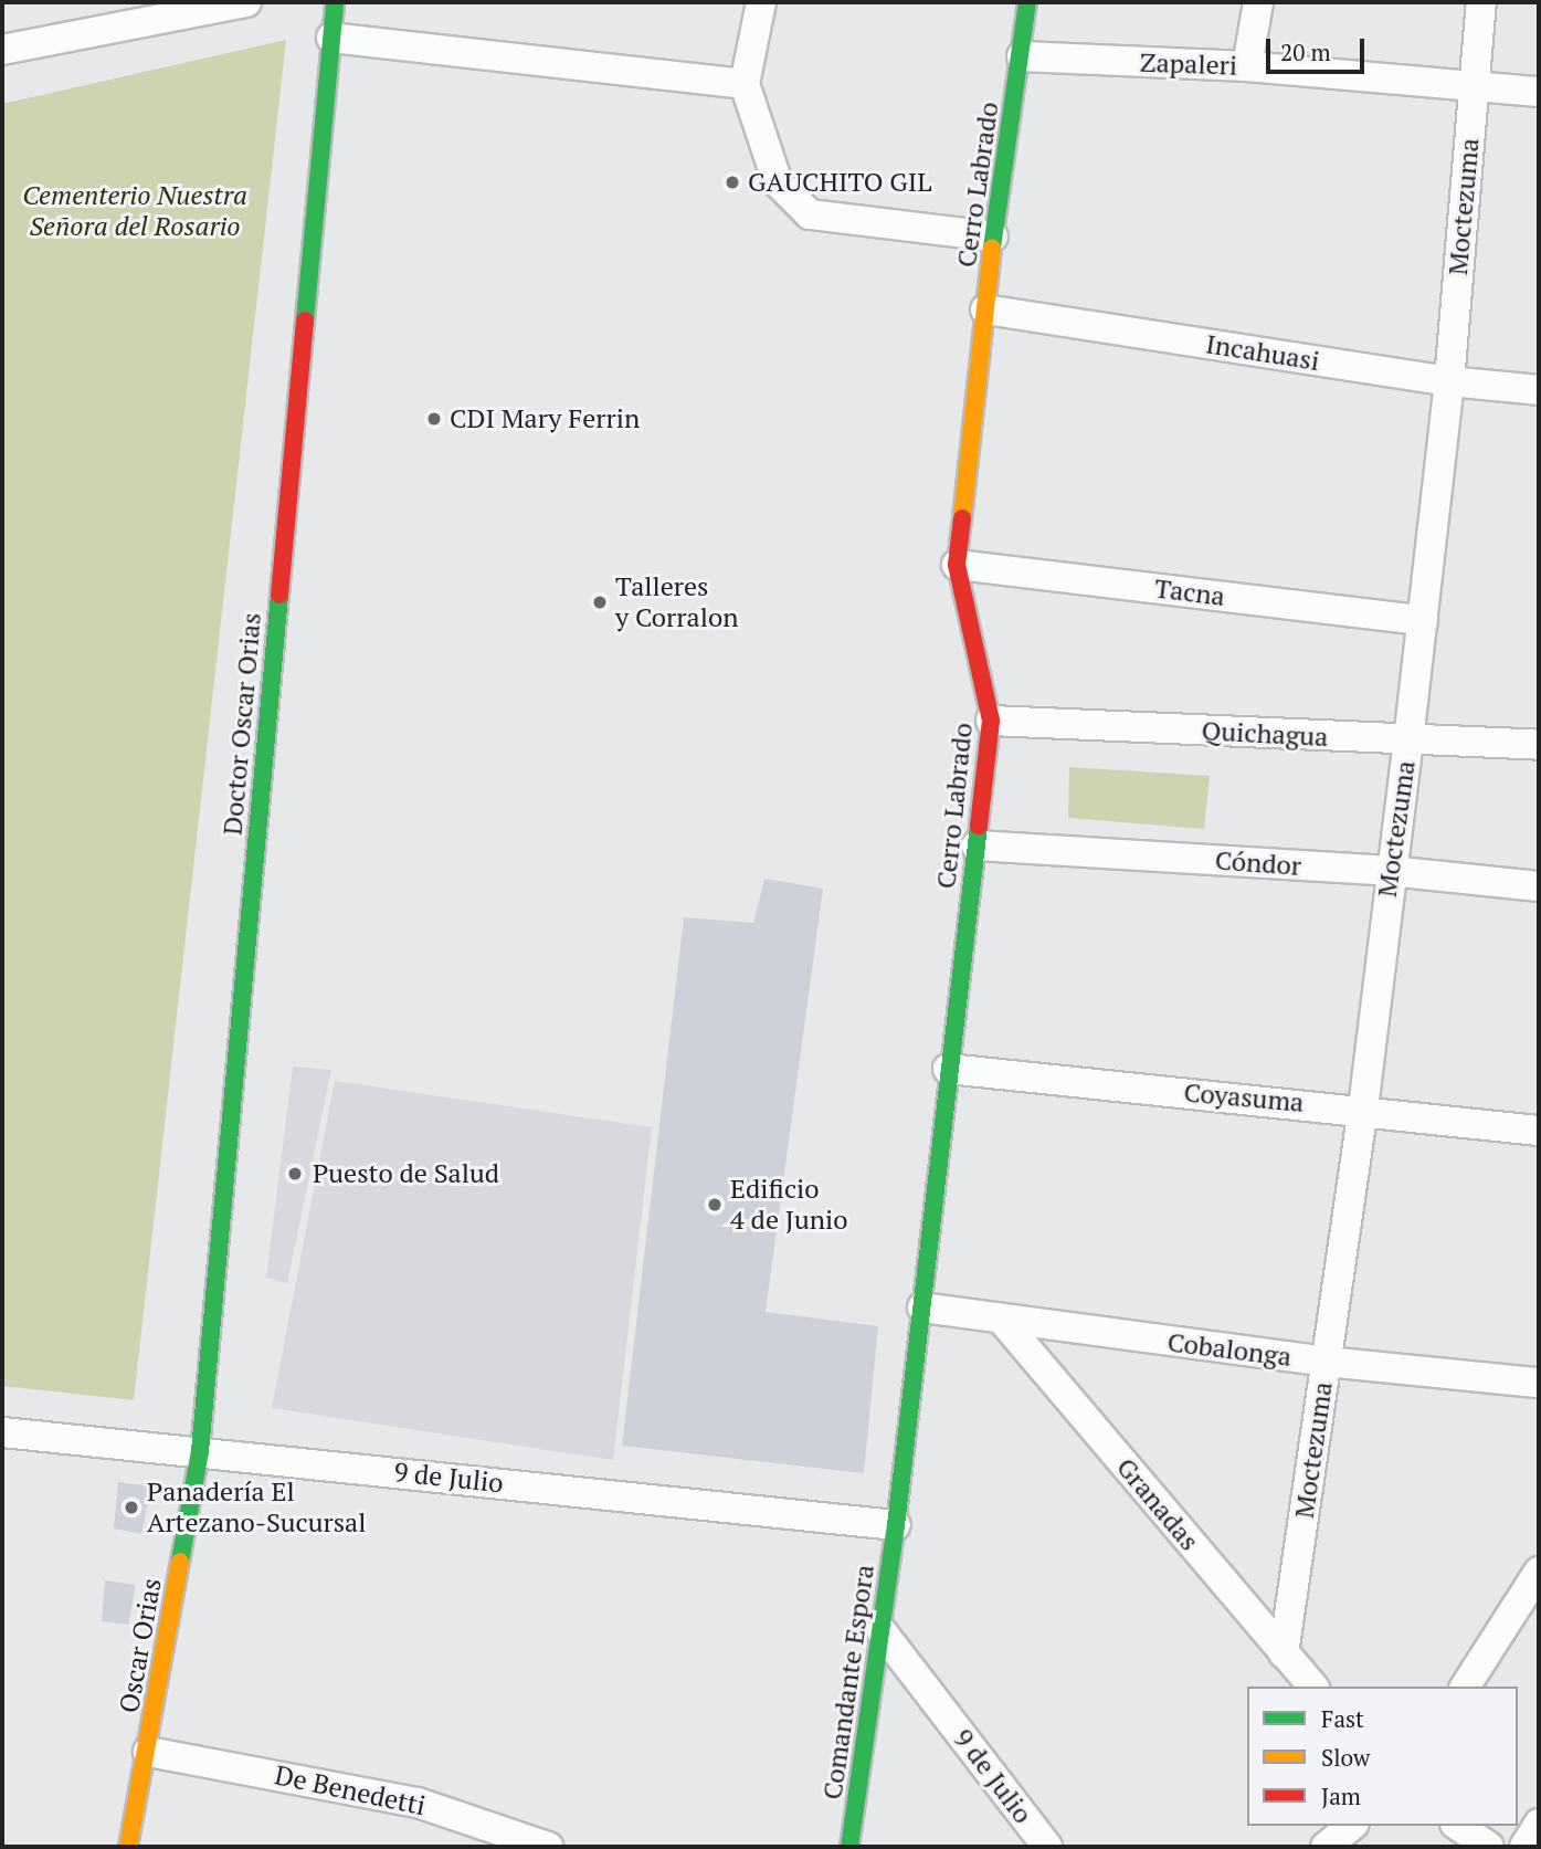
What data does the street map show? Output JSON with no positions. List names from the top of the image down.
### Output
{
  "streets": {
    "street": [
      "Zapaleri",
      "Cerro Labrado",
      "Moctezuma",
      "Incahuasi",
      "Tacna",
      "Doctor Oscar Orias",
      "Quichagua",
      "Cóndor",
      "Coyasuma",
      "Cobalonga",
      "9 de Julio",
      "Granadas",
      "Oscar Orias",
      "Comandante Espora",
      "De Benedetti"
    ]
  },
  "crossings": [
    ["Zapaleri", "Cerro Labrado"],
    ["Zapaleri", "Moctezuma"],
    ["Cerro Labrado", "Incahuasi"],
    ["Cerro Labrado", "Tacna"],
    ["Cerro Labrado", "Quichagua"],
    ["Cerro Labrado", "Cóndor"],
    ["Cerro Labrado", "Coyasuma"],
    ["Cerro Labrado", "Cobalonga"],
    ["Cerro Labrado", "9 de Julio"],
    ["Cerro Labrado", "Comandante Espora"],
    ["Moctezuma", "Incahuasi"],
    ["Moctezuma", "Tacna"],
    ["Moctezuma", "Quichagua"],
    ["Moctezuma", "Cóndor"],
    ["Moctezuma", "Coyasuma"],
    ["Moctezuma", "Cobalonga"],
    ["Moctezuma", "Granadas"],
    ["Doctor Oscar Orias", "9 de Julio"],
    ["Doctor Oscar Orias", "Oscar Orias"],
    ["Cobalonga", "Granadas"],
    ["9 de Julio", "Oscar Orias"],
    ["9 de Julio", "Comandante Espora"],
    ["Oscar Orias", "De Benedetti"]
  ],
  "parks": ["Cementerio Nuestra Señora del Rosario"],
  "places": [
    "GAUCHITO GIL",
    "CDI Mary Ferrin",
    "Talleres y Corralon",
    "Puesto de Salud",
    "Edificio 4 de Junio",
    "Panadería El Artezano-Sucursal"
  ],
  "legend": ["Fast", "Slow", "Jam"],
  "scale_bar": "20 m"
}
